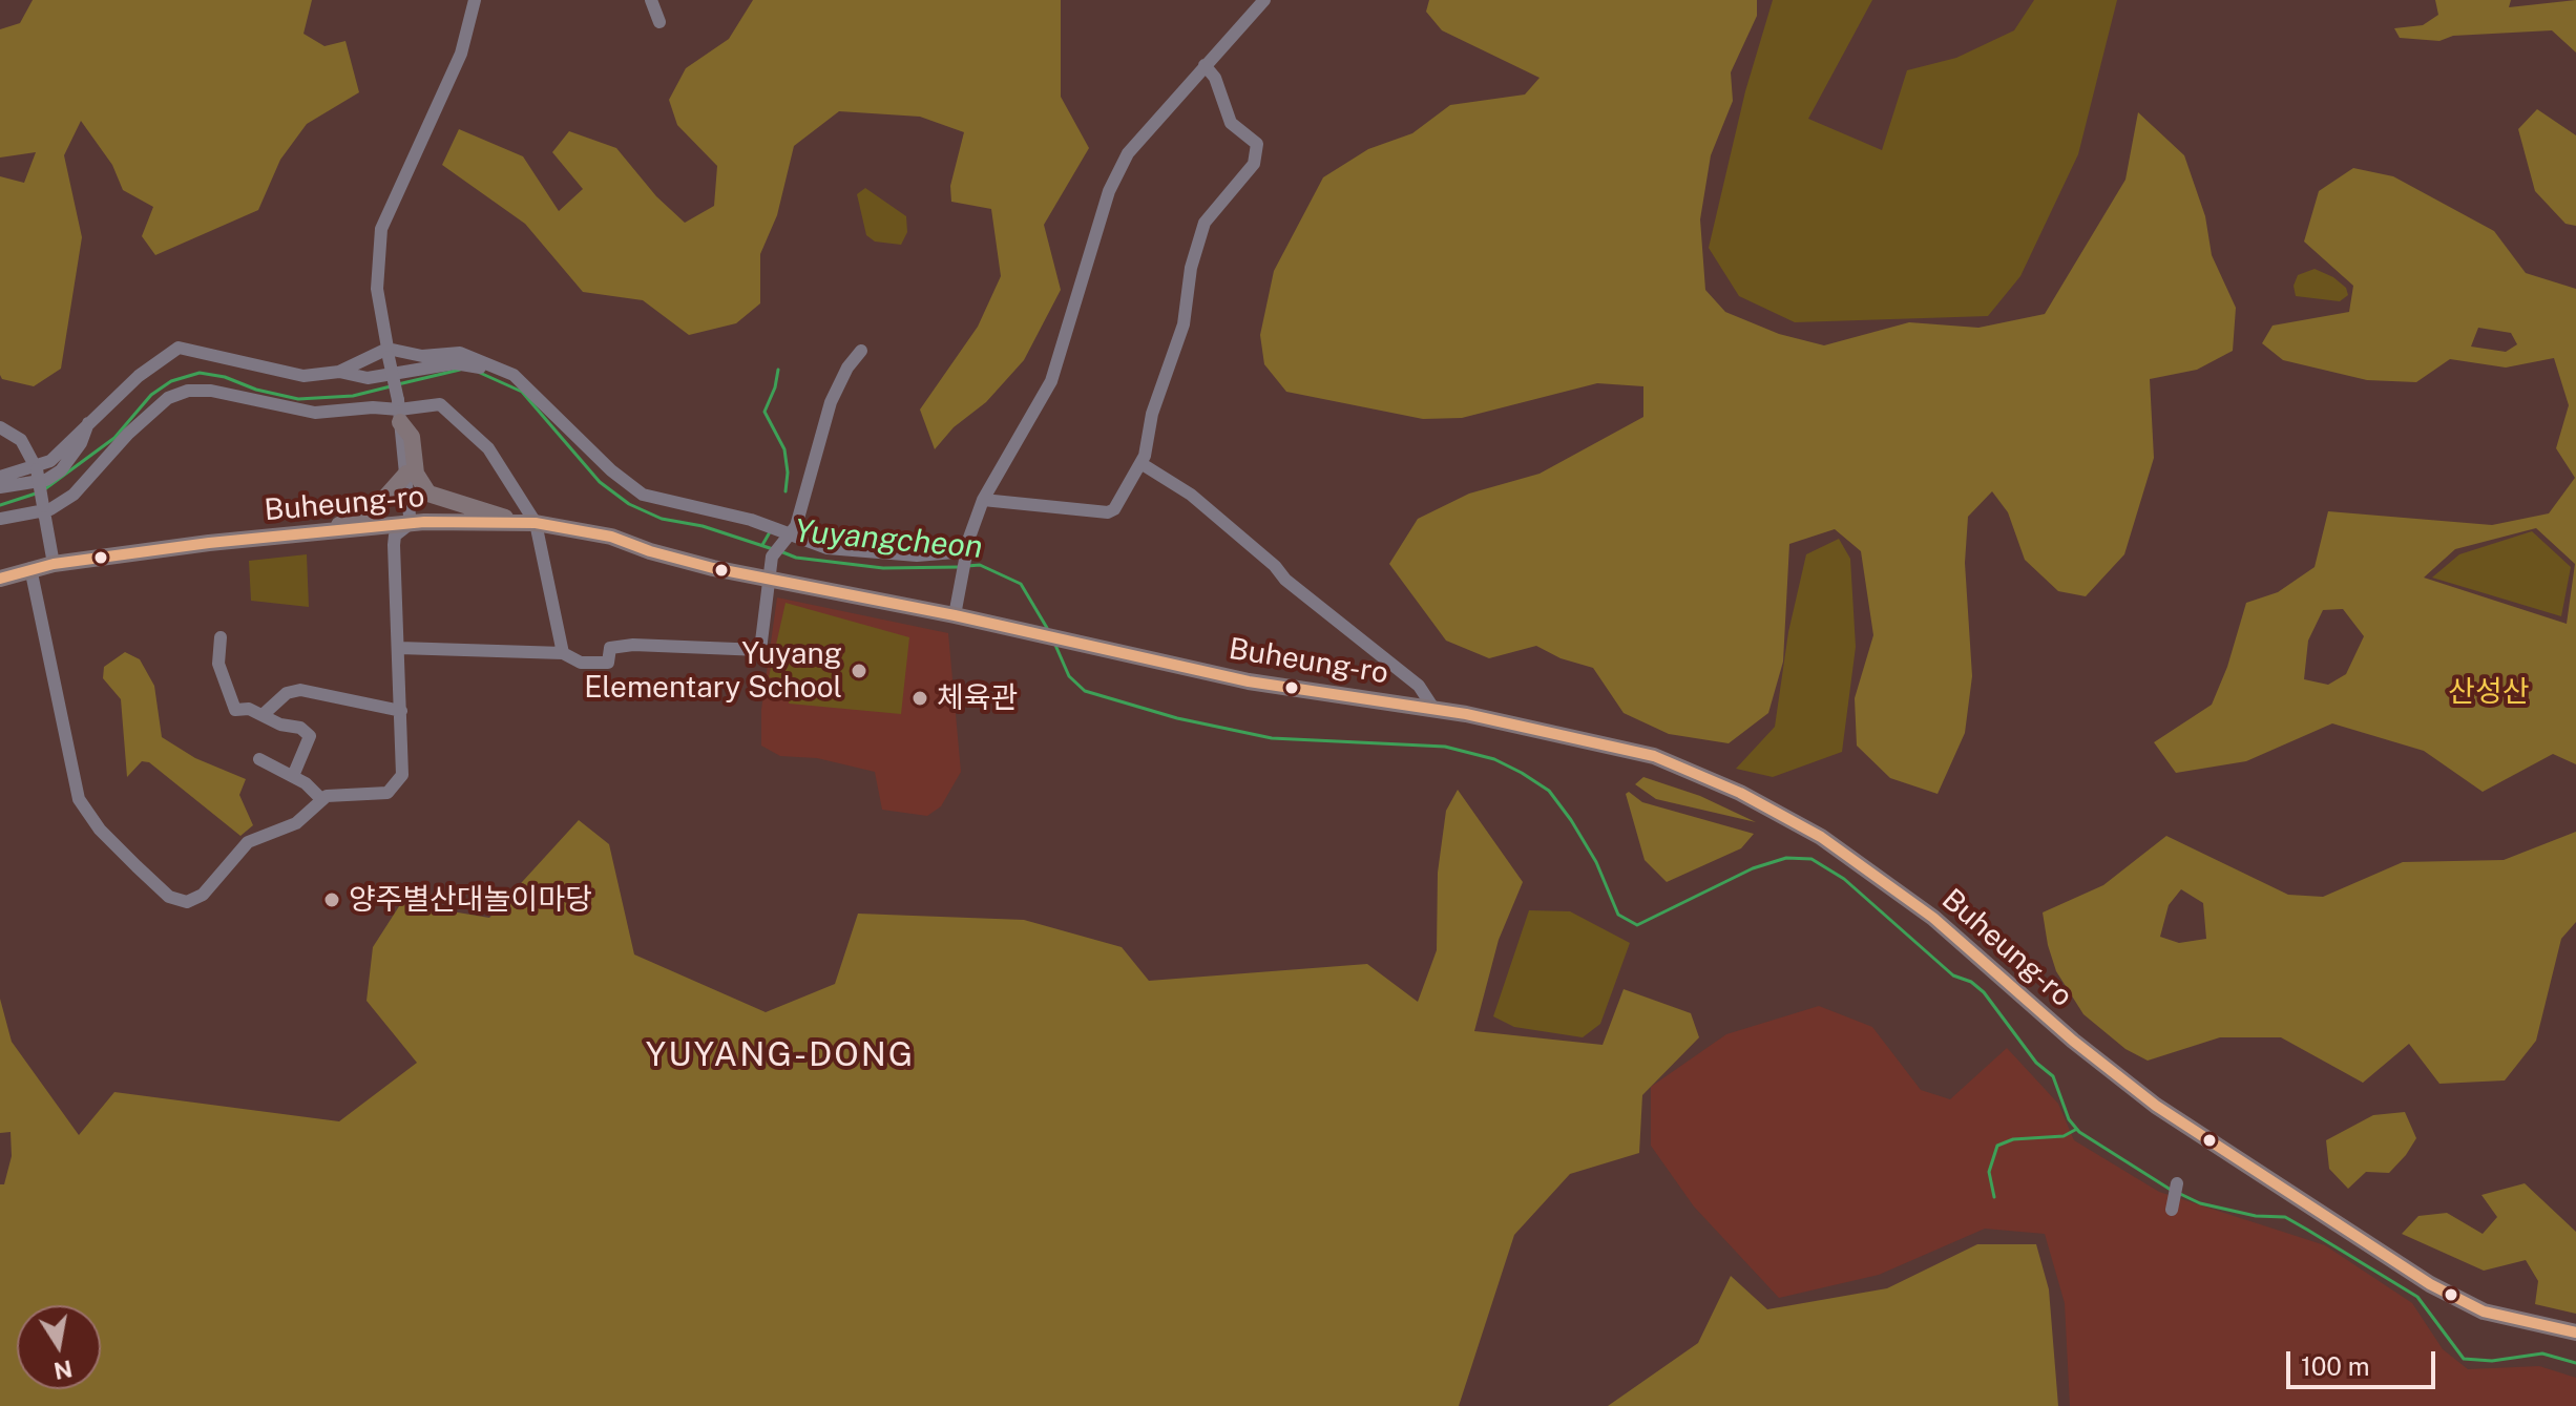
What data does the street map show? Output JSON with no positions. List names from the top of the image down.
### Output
{
  "streets": {
    "main road": ["Buheung-ro"]
  },
  "districts": ["YUYANG-DONG"],
  "water": ["Yuyangcheon"],
  "parks": ["산성산"],
  "places": ["Yuyang Elementary School", "체육관", "양주별산대놀이마당"],
  "scale_bar": "100 m",
  "north": "bottom"
}
